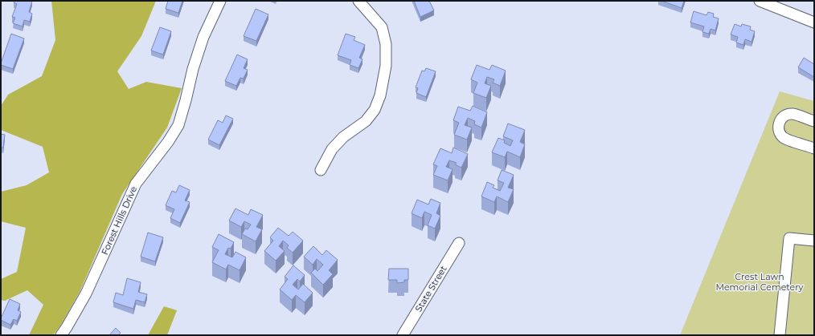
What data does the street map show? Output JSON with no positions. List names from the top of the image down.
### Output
{
  "streets": {
    "street": ["Forest Hills Drive", "State Street"]
  },
  "parks": ["Crest Lawn Memorial Cemetery"]
}
